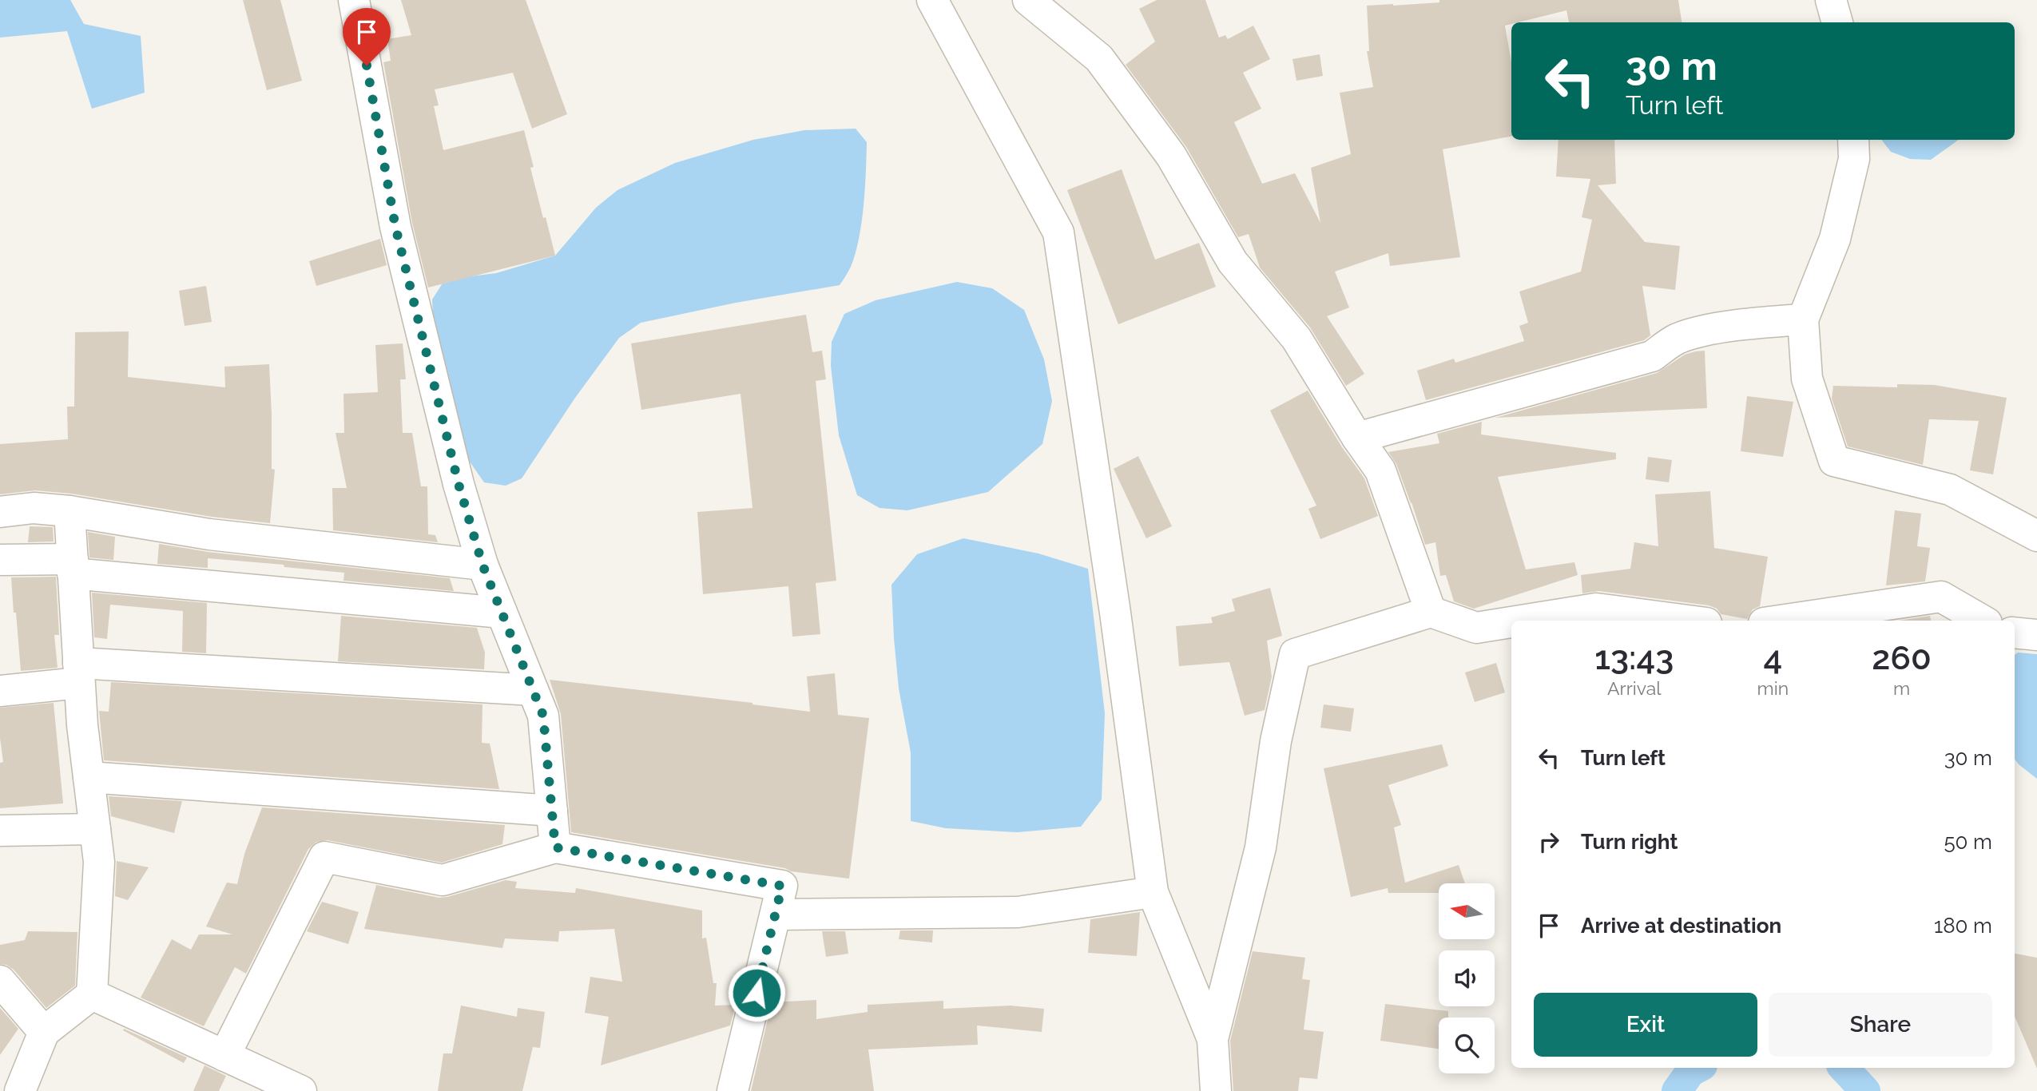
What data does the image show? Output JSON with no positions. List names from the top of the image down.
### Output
{
  "north": "left",
  "page": {
    "turn": ["30 m", "Turn left"],
    "eta": [
      "13:43",
      "Arrival",
      "4",
      "min",
      "260",
      "m"
    ],
    "list": [
      {
        "name": "Turn left",
        "value": "30 m"
      },
      {
        "name": "Turn right",
        "value": "50 m"
      },
      {
        "name": "Arrive at destination",
        "value": "180 m"
      }
    ],
    "buttons": ["Exit", "Share"]
  }
}
